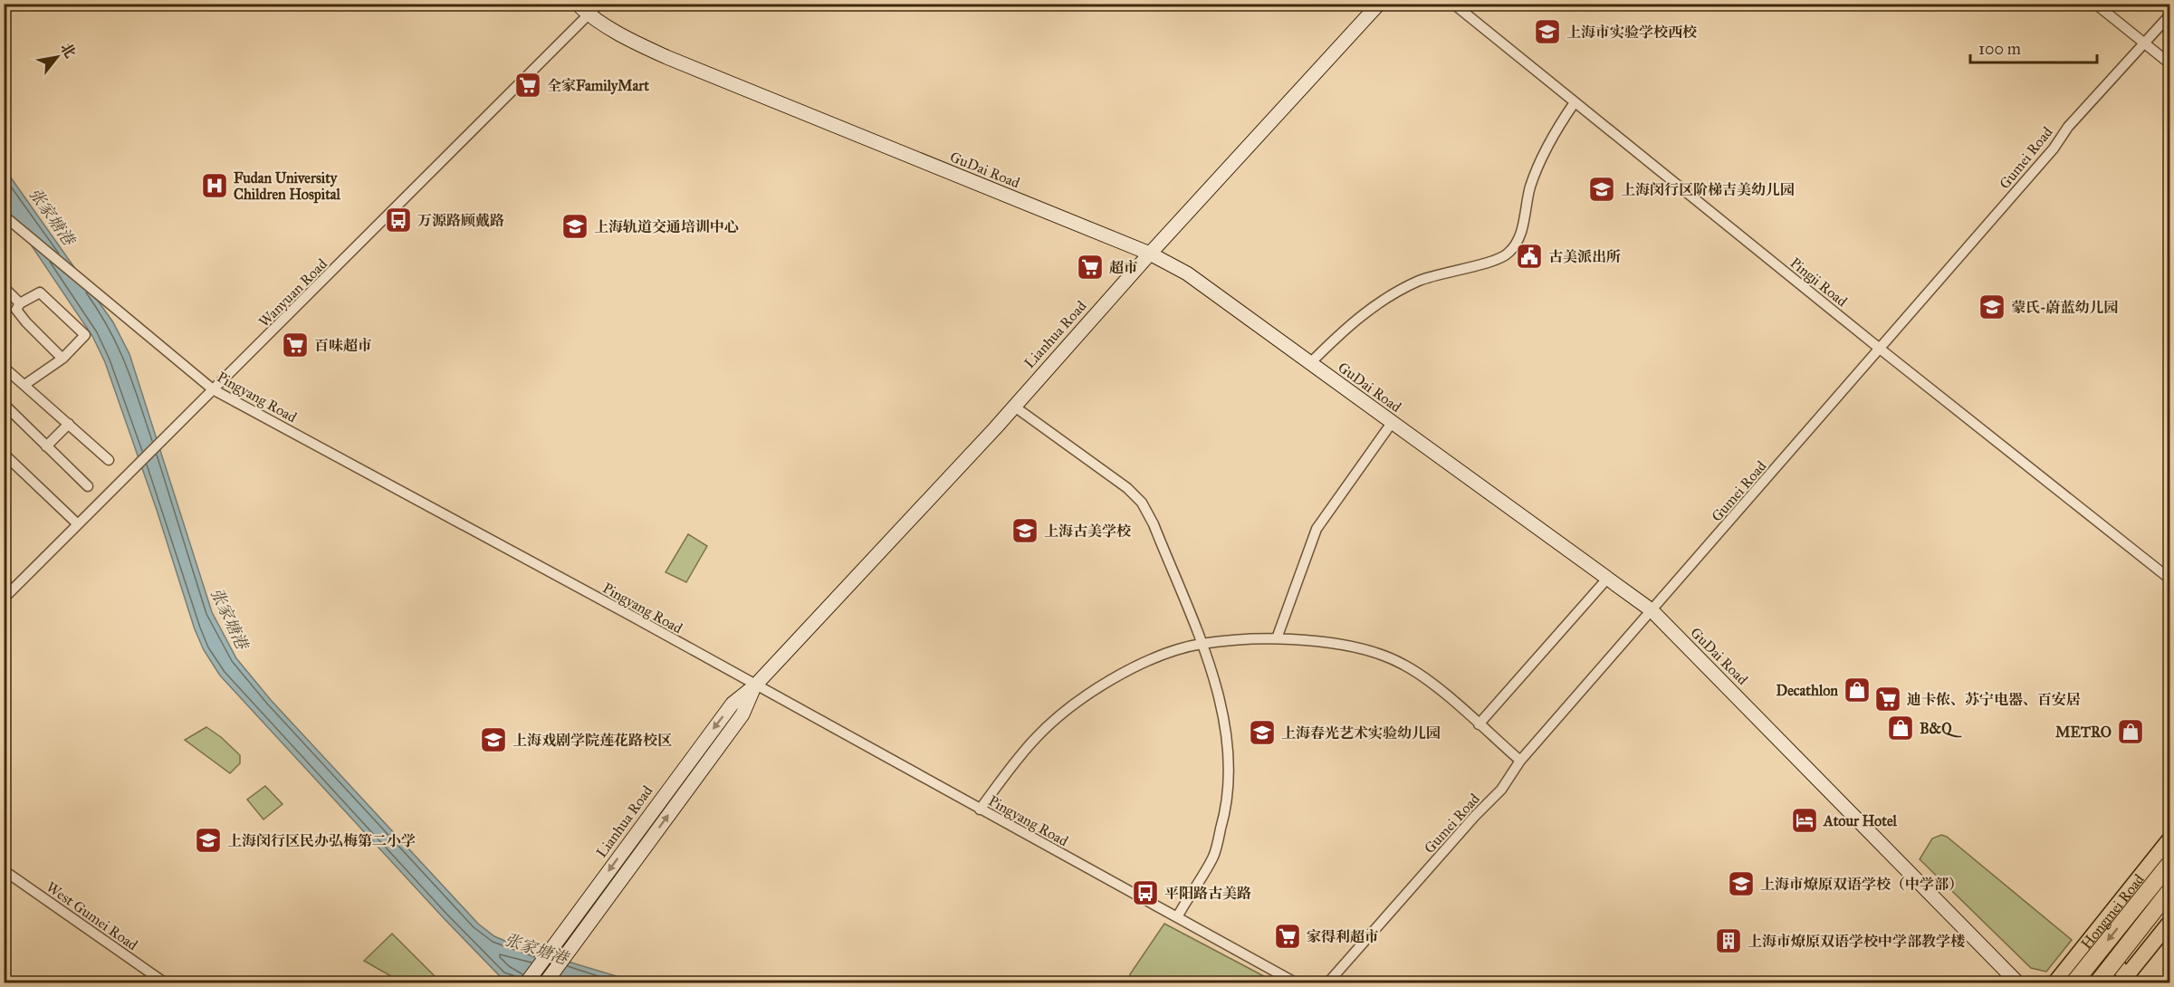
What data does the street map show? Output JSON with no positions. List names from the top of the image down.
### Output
{
  "streets": {
    "main road": ["GuDai Road", "Lianhua Road", "Hongmei Road"],
    "street": [
      "Gumei Road",
      "Pingji Road",
      "Wanyuan Road",
      "Pingyang Road",
      "West Gumei Road"
    ]
  },
  "crossings": [
    ["Gumei Road", "GuDai Road"],
    ["Gumei Road", "Pingji Road"],
    ["GuDai Road", "Wanyuan Road"],
    ["GuDai Road", "Lianhua Road"],
    ["Wanyuan Road", "Pingyang Road"],
    ["Lianhua Road", "Pingyang Road"]
  ],
  "water": ["张家塘港"],
  "places": {
    "school or university": [
      "上海市实验学校西校",
      "上海闵行区阶梯吉美幼儿园",
      "上海轨道交通培训中心",
      "蒙氏-蔚蓝幼儿园",
      "上海古美学校",
      "上海春光艺术实验幼儿园",
      "上海戏剧学院莲花路校区",
      "上海闵行区民办弘梅第二小学",
      "上海市燎原双语学校（中学部）"
    ],
    "supermarket": [
      "全家FamilyMart",
      "超市",
      "百味超市",
      "迪卡侬、苏宁电器、百安居",
      "家得利超市"
    ],
    "hospital": ["Fudan University Children Hospital"],
    "bus stop": ["万源路顾戴路", "平阳路古美路"],
    "public building": ["古美派出所"],
    "shop": ["Decathlon", "B&Q", "METRO"],
    "hotel": ["Atour Hotel"],
    "building": ["上海市燎原双语学校中学部教学楼"]
  },
  "scale_bar": "100 m",
  "north": "top right"
}
